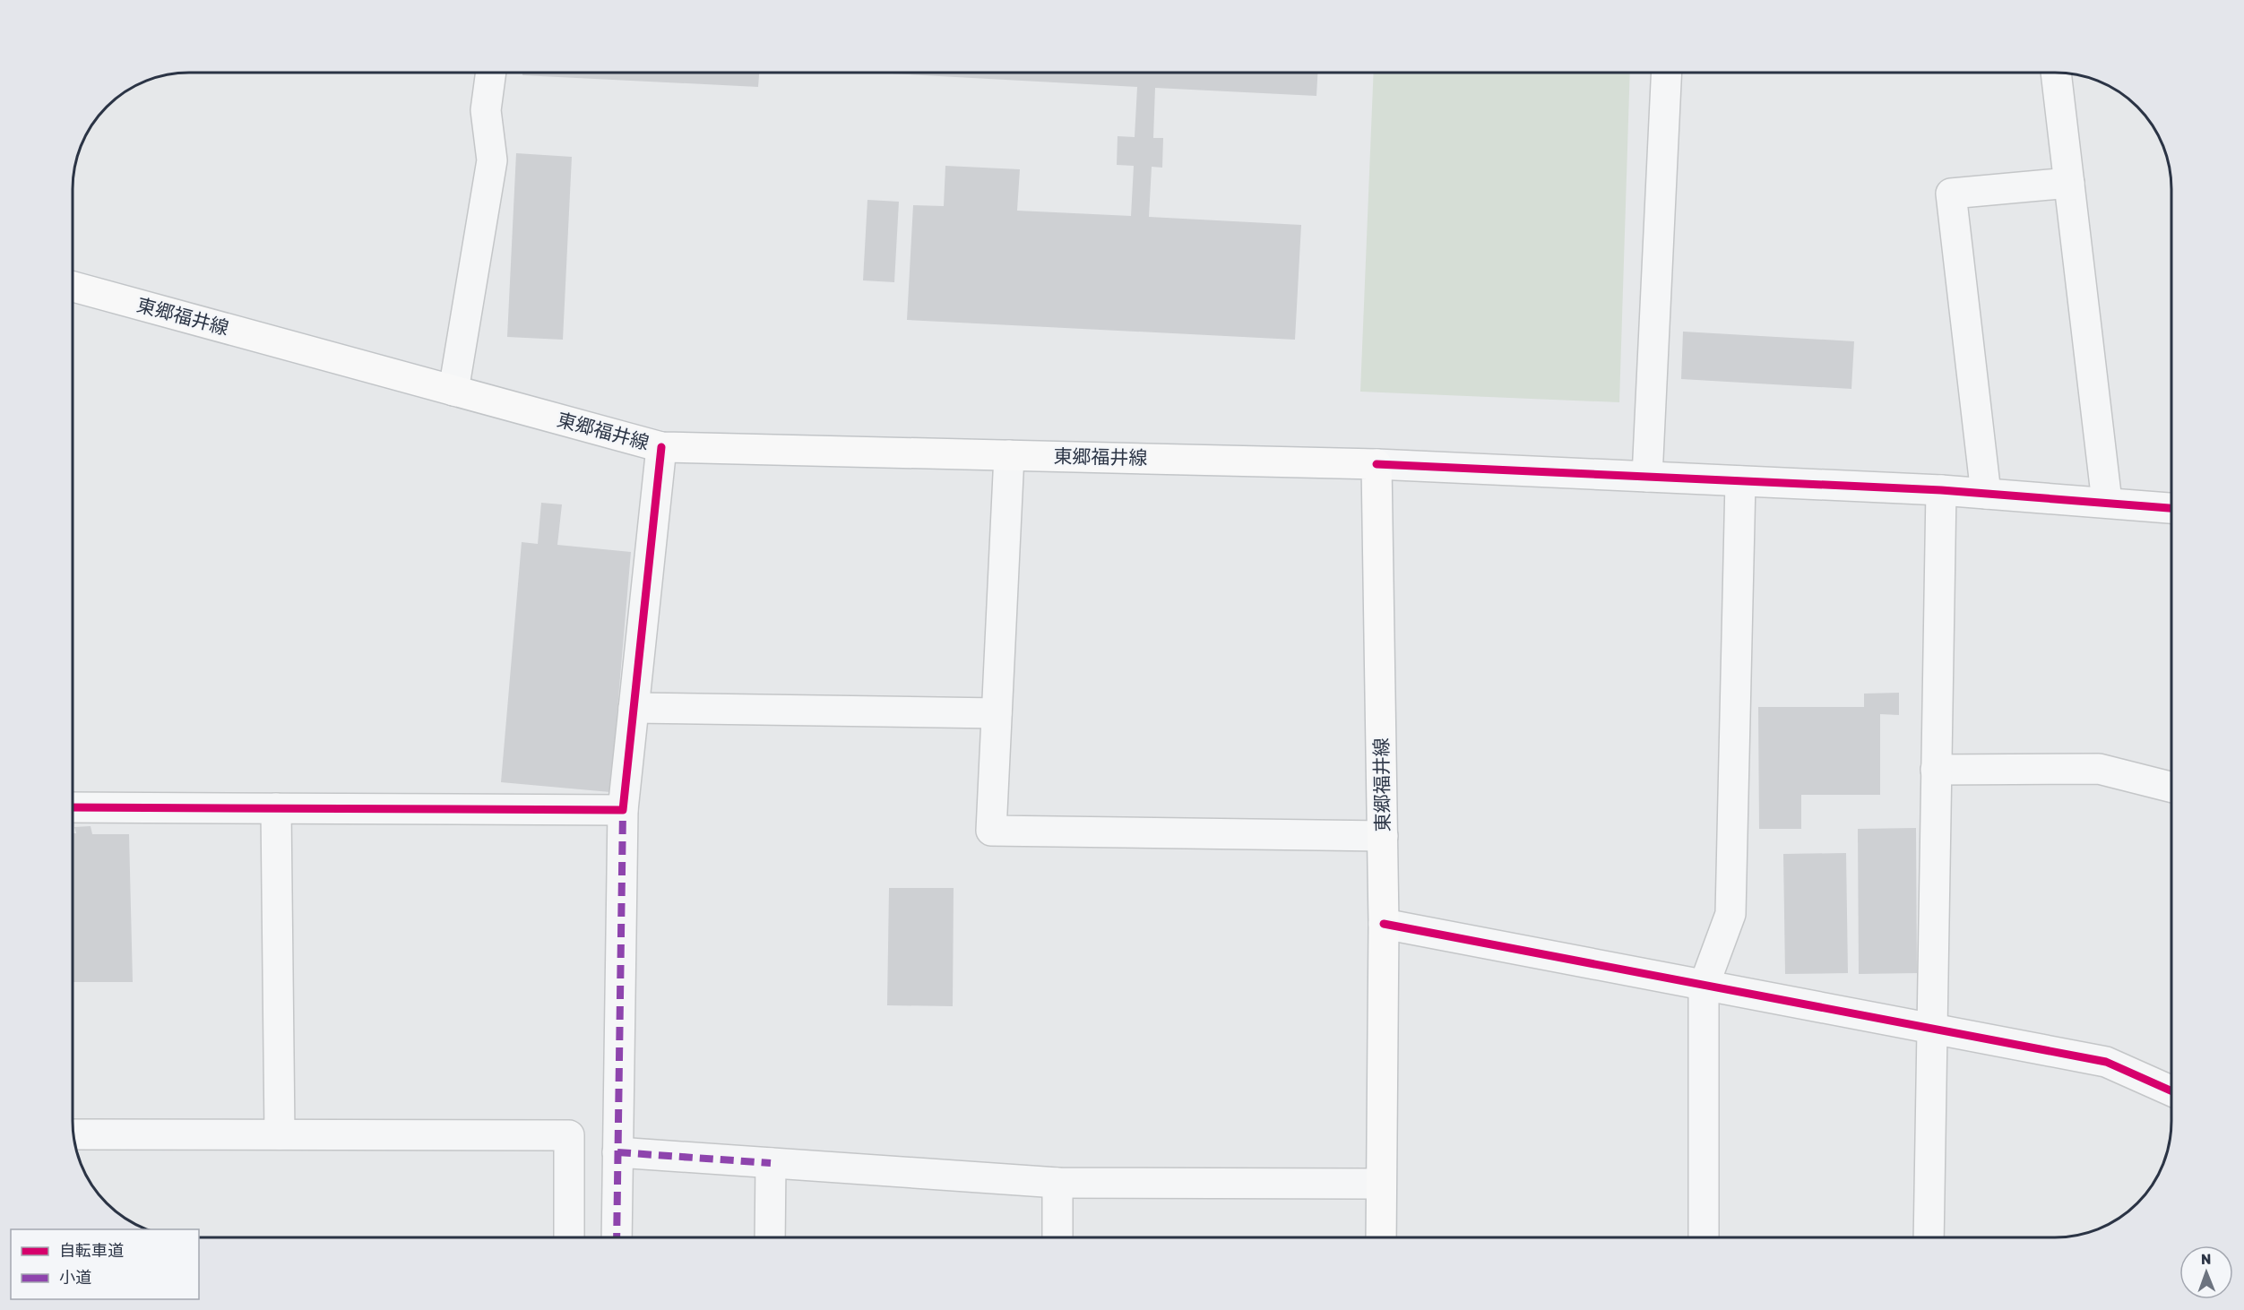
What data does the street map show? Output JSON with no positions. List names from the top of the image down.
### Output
{
  "streets": {
    "main road": ["東郷福井線"]
  },
  "legend": ["自転車道", "小道"],
  "north": "top"
}
